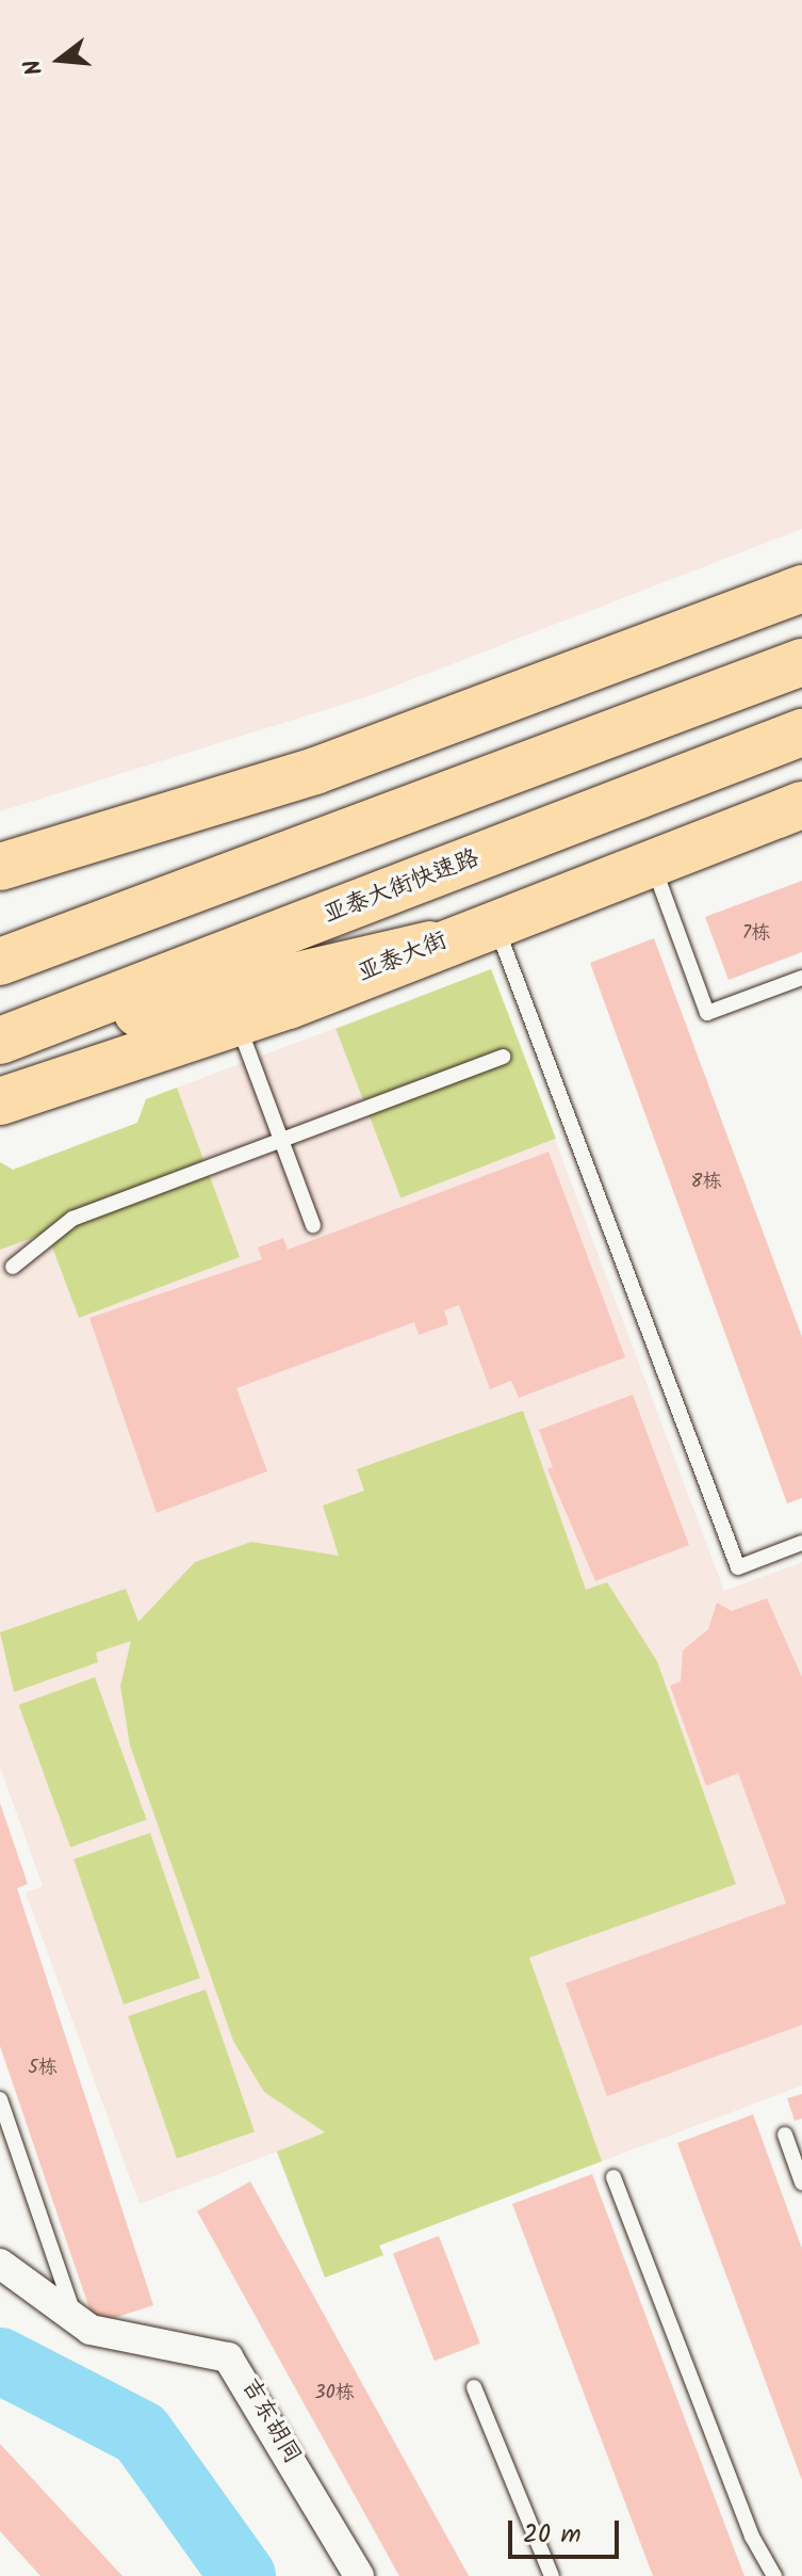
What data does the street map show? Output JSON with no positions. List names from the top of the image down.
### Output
{
  "streets": {
    "main road": ["亚泰大街快速路", "亚泰大街"],
    "street": ["吉东胡同"]
  },
  "house_numbers": [
    "7栋",
    "8栋",
    "5栋",
    "30栋"
  ],
  "scale_bar": "20 m",
  "north": "left"
}
